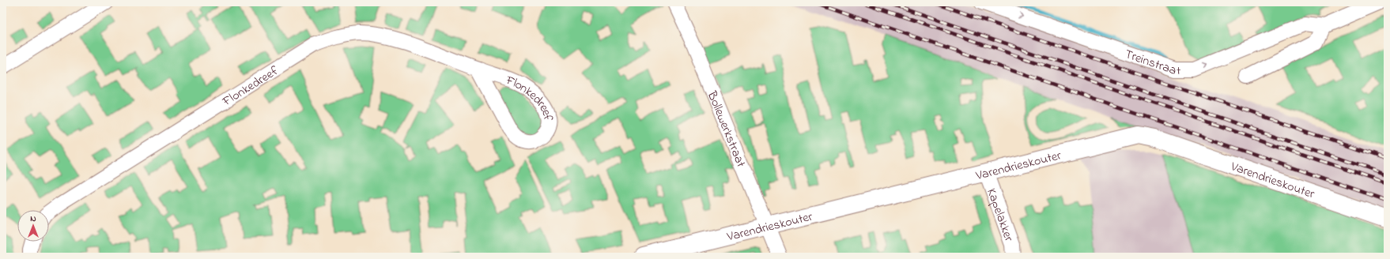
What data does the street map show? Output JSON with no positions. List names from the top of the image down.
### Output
{
  "streets": {
    "street": [
      "Treinstraat",
      "Flonkedreef",
      "Bollewerkstraat",
      "Varendrieskouter",
      "Kapelakker"
    ]
  },
  "crossings": [
    ["Bollewerkstraat", "Varendrieskouter"],
    ["Varendrieskouter", "Kapelakker"]
  ],
  "one_way": ["Treinstraat"],
  "north": "top"
}
